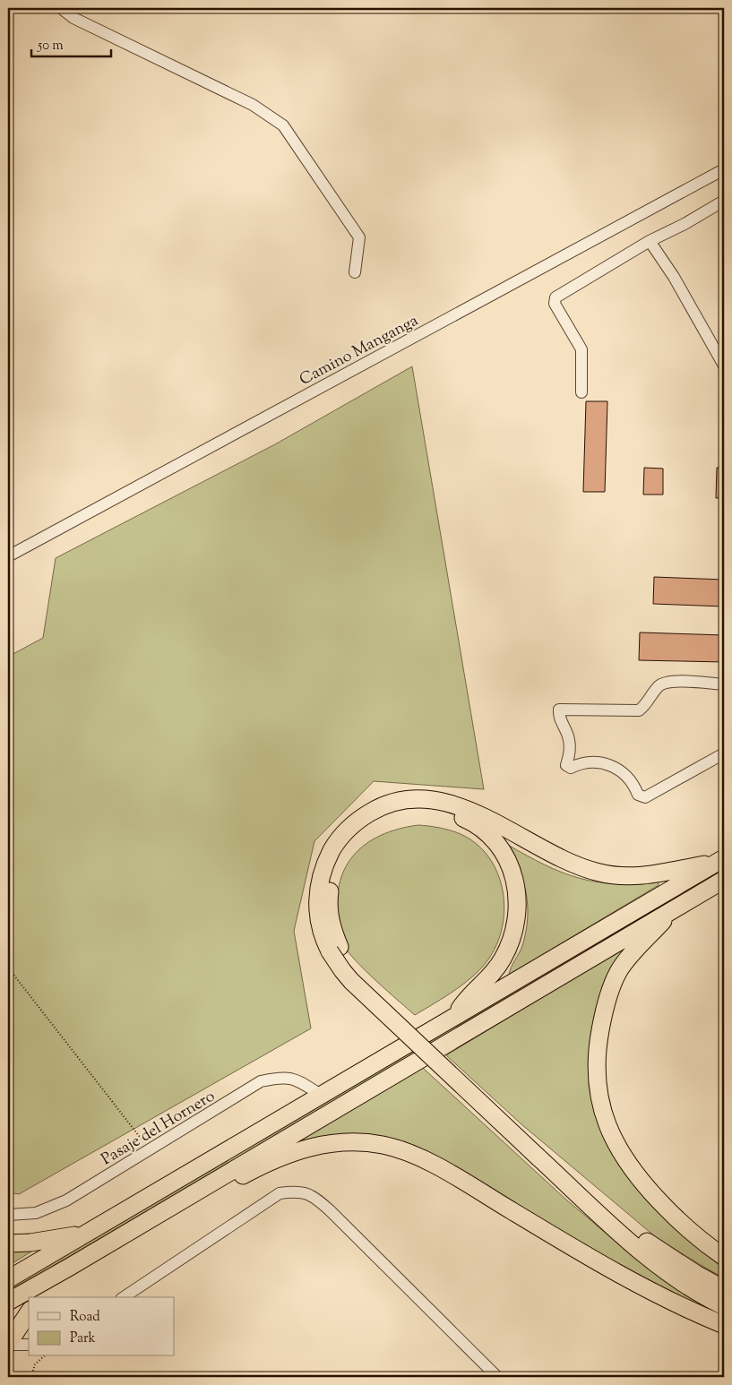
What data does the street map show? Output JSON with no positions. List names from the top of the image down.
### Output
{
  "streets": {
    "street": ["Camino Manganga", "Pasaje del Hornero"]
  },
  "legend": ["Road", "Park"],
  "scale_bar": "50 m"
}
